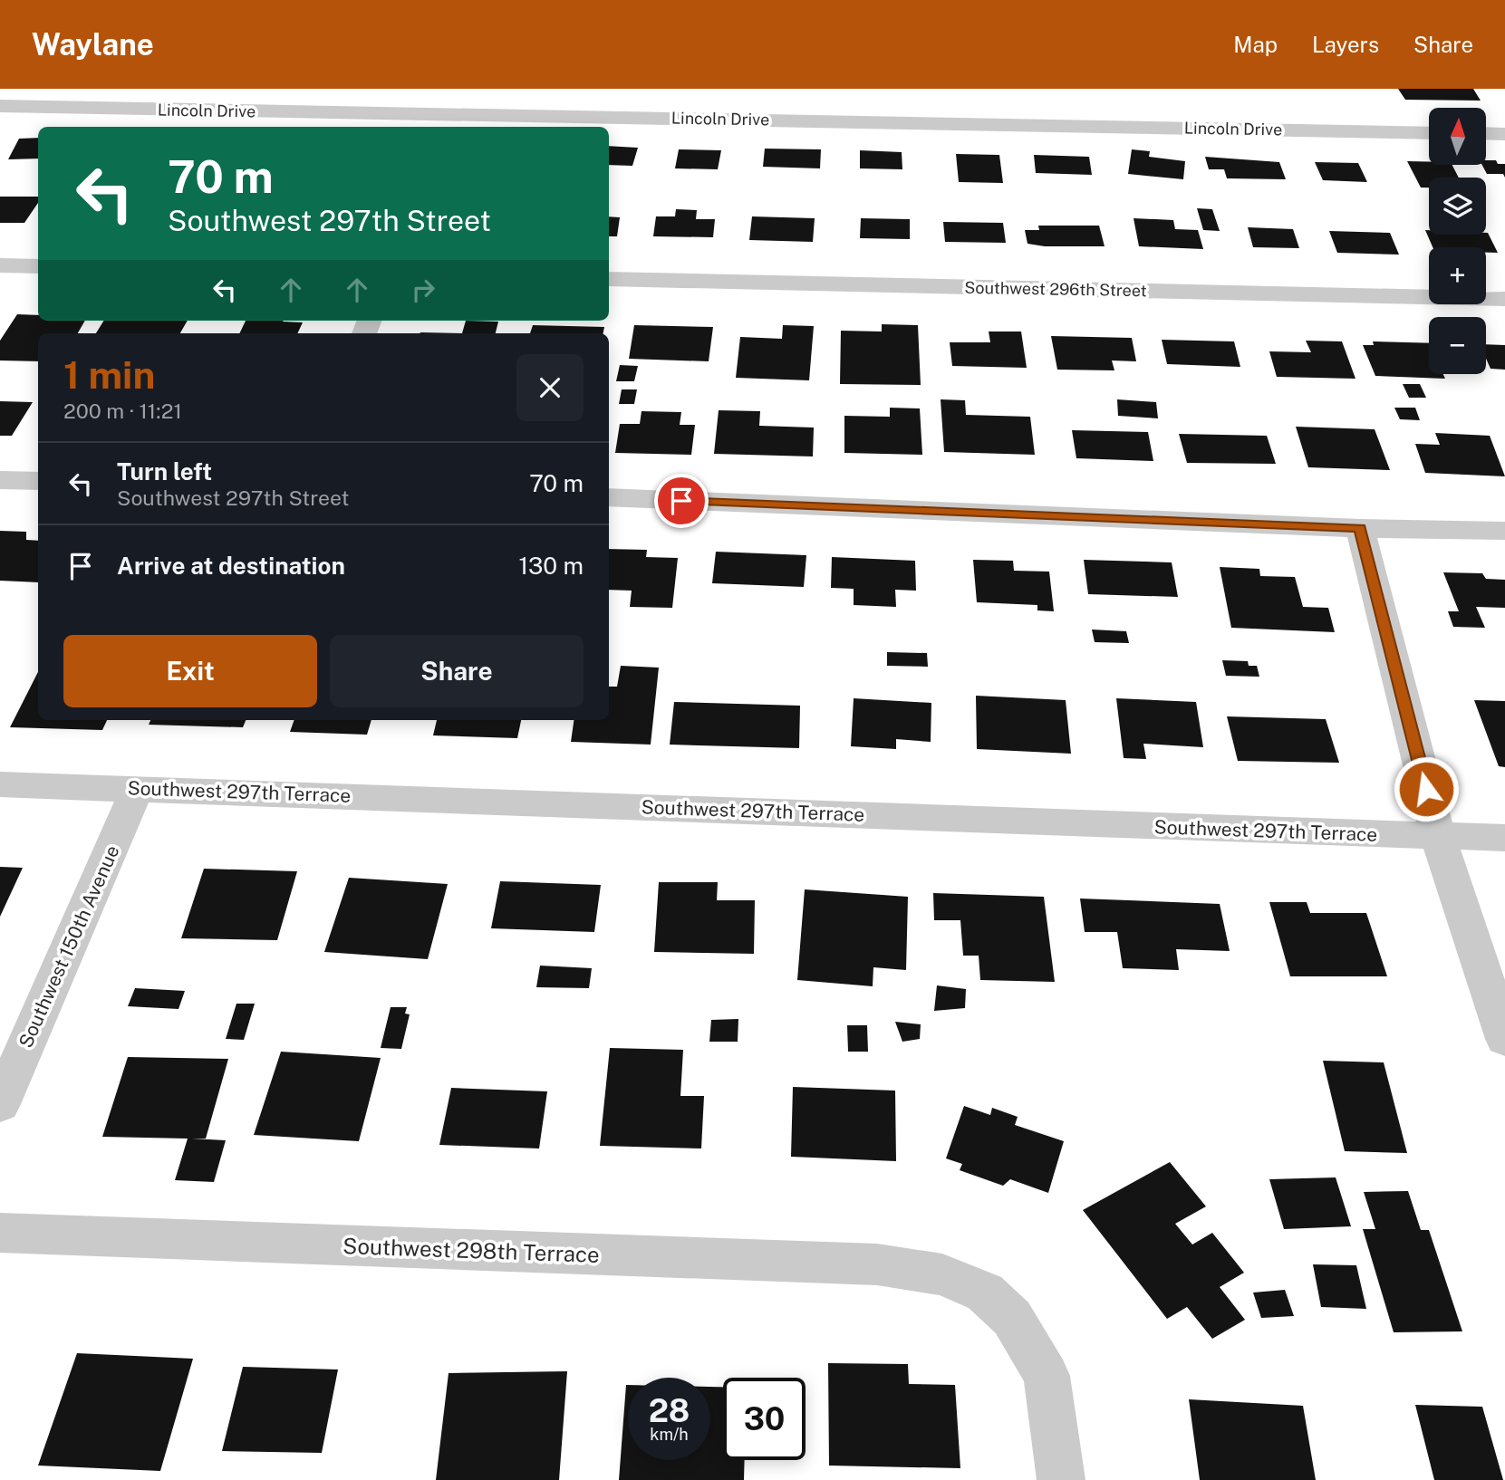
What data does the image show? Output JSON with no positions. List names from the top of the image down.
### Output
{
  "streets": {
    "street": [
      "Lincoln Drive",
      "Southwest 296th Street",
      "Southwest 297th Terrace",
      "Southwest 150th Avenue",
      "Southwest 298th Terrace"
    ]
  },
  "crossings": [
    ["Southwest 297th Terrace", "Southwest 150th Avenue"]
  ],
  "north": "top",
  "page": {
    "header": "Waylane",
    "nav": ["Map", "Layers", "Share"],
    "map_buttons": ["+", "−"],
    "turn": ["70 m", "Southwest 297th Street"],
    "heading": ["1 min", "200 m · 11:21"],
    "list": [
      {
        "name": "Turn left",
        "note": "Southwest 297th Street",
        "value": "70 m"
      },
      {
        "name": "Arrive at destination",
        "value": "130 m"
      }
    ],
    "buttons": ["Exit", "Share"],
    "speed": "28 km/h",
    "limit": "30"
  }
}
